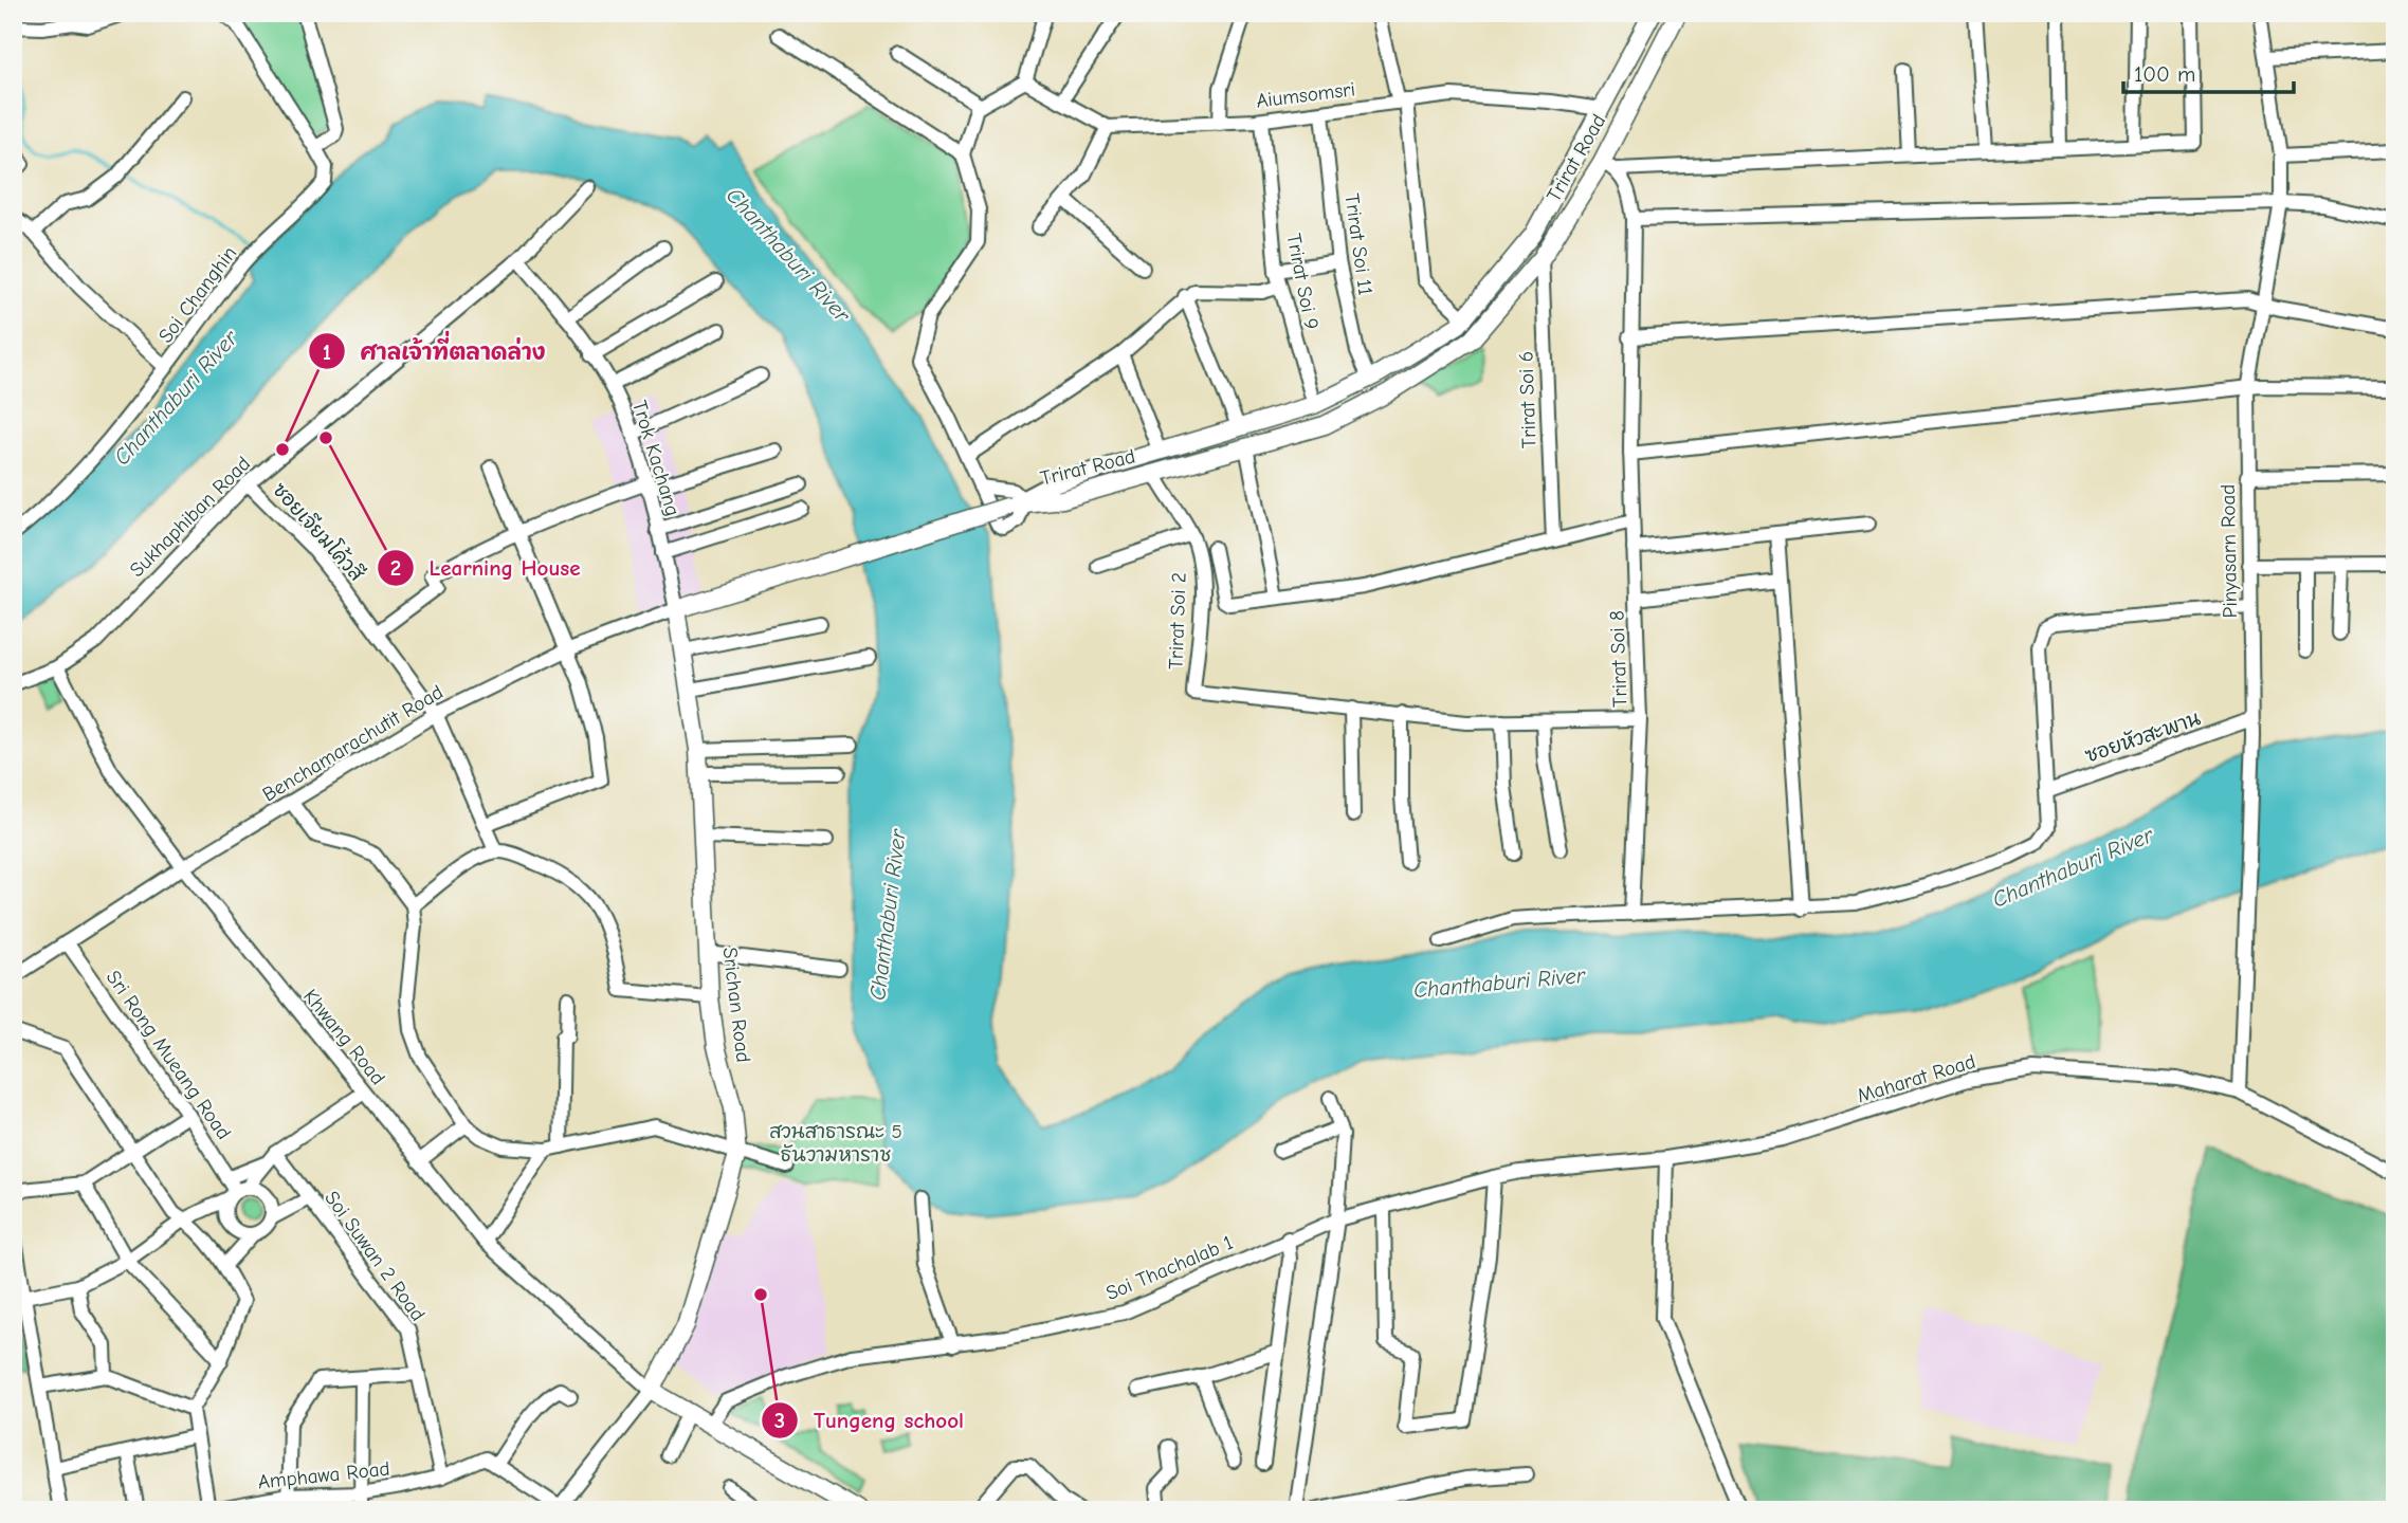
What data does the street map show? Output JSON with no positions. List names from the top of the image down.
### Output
{
  "streets": {
    "main road": ["Trirat Road", "Srichan Road"],
    "street": [
      "Aiumsomsri",
      "Trirat Soi 11",
      "Trirat Soi 9",
      "Soi Changhin",
      "Trirat Soi 6",
      "Trok Kachang",
      "Sukhaphiban Road",
      "ซอยเจียมโค้วสี",
      "Pinyasarn Road",
      "Trirat Soi 2",
      "Trirat Soi 8",
      "ซอยหัวสะพาน",
      "Benchamarachutit Road",
      "Khwang Road",
      "Sri Rong Mueang Road",
      "Maharat Road",
      "Soi Suwan 2 Road",
      "Soi Thachalab 1",
      "Amphawa Road"
    ]
  },
  "crossings": [
    ["Aiumsomsri", "Trirat Road"],
    ["Aiumsomsri", "Trirat Soi 11"],
    ["Aiumsomsri", "Trirat Soi 9"],
    ["Trirat Road", "Trirat Soi 11"],
    ["Trirat Road", "Trirat Soi 9"],
    ["Trirat Road", "Trirat Soi 6"],
    ["Trirat Road", "Trok Kachang"],
    ["Trirat Road", "Trirat Soi 2"],
    ["Trirat Road", "Trirat Soi 8"],
    ["Trirat Road", "Benchamarachutit Road"],
    ["Trirat Road", "Srichan Road"],
    ["Trok Kachang", "Sukhaphiban Road"],
    ["Trok Kachang", "Benchamarachutit Road"],
    ["Trok Kachang", "Srichan Road"],
    ["Sukhaphiban Road", "ซอยเจียมโค้วสี"],
    ["Sukhaphiban Road", "Khwang Road"],
    ["ซอยเจียมโค้วสี", "Benchamarachutit Road"],
    ["Pinyasarn Road", "ซอยหัวสะพาน"],
    ["Pinyasarn Road", "Maharat Road"],
    ["Trirat Soi 2", "Trirat Soi 8"],
    ["Benchamarachutit Road", "Srichan Road"],
    ["Benchamarachutit Road", "Khwang Road"],
    ["Benchamarachutit Road", "Sri Rong Mueang Road"],
    ["Srichan Road", "Khwang Road"],
    ["Maharat Road", "Soi Thachalab 1"],
    ["Soi Suwan 2 Road", "Amphawa Road"]
  ],
  "water": ["Chanthaburi River"],
  "parks": ["สวนสาธารณะ 5 ธันวามหาราช"],
  "places": ["Learning House", "ศาลเจ้าที่ตลาดล่าง", "Tungeng school"],
  "scale_bar": "100 m"
}
